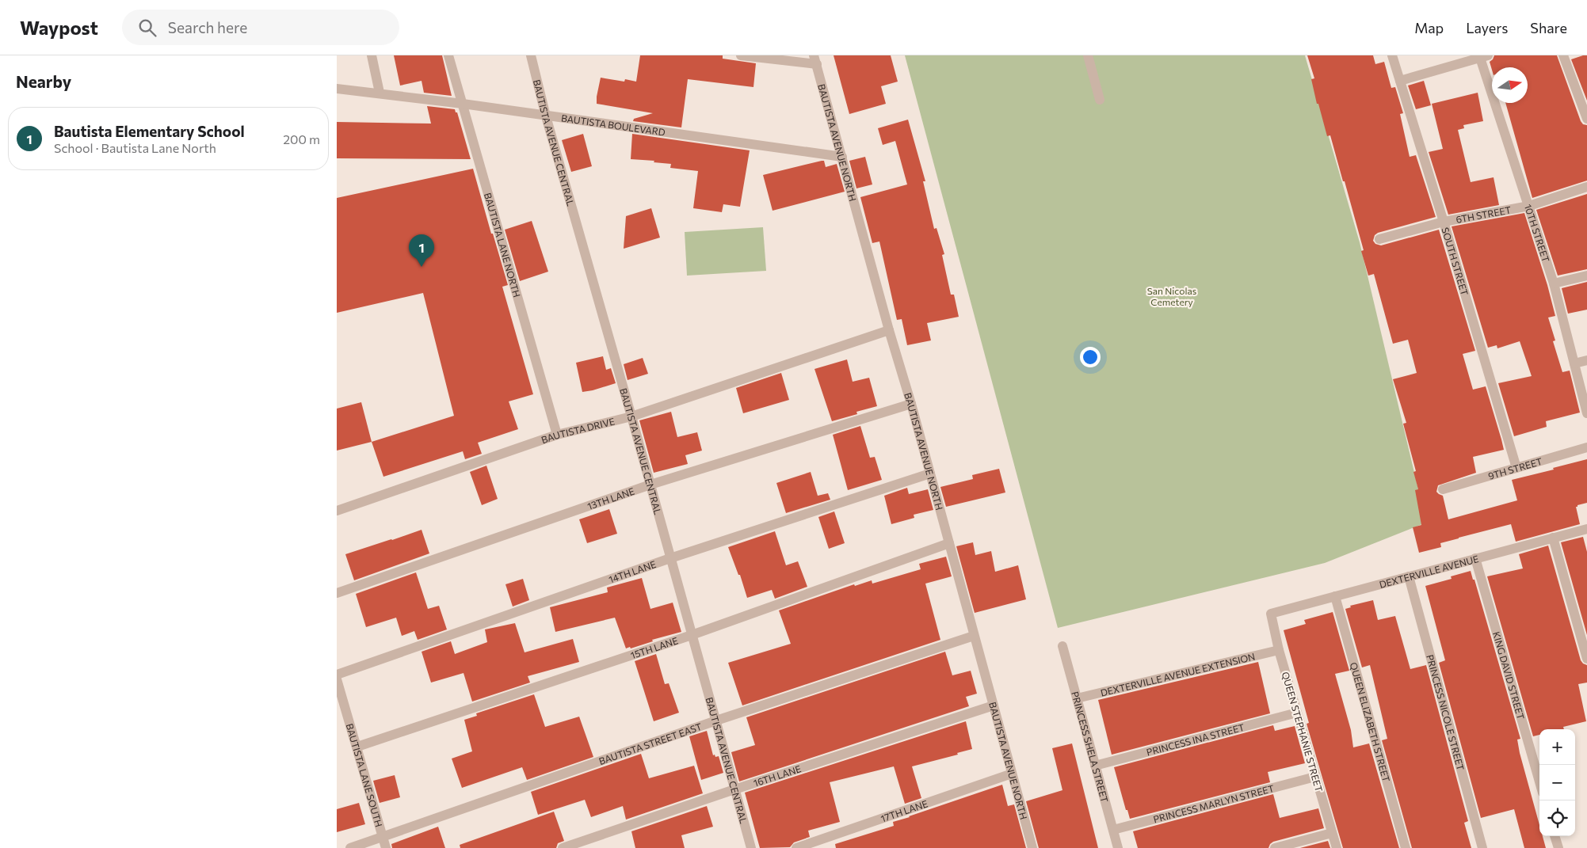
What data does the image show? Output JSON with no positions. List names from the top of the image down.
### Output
{
  "streets": {
    "street": [
      "BAUTISTA BOULEVARD",
      "BAUTISTA AVENUE NORTH",
      "BAUTISTA AVENUE CENTRAL",
      "6TH STREET",
      "10TH STREET",
      "BAUTISTA LANE NORTH",
      "SOUTH STREET",
      "BAUTISTA DRIVE",
      "9TH STREET",
      "13TH LANE",
      "DEXTERVILLE AVENUE",
      "14TH LANE",
      "15TH LANE",
      "DEXTERVILLE AVENUE EXTENSION",
      "KING DAVID STREET",
      "PRINCESS NICOLE STREET",
      "QUEEN ELIZABETH STREET",
      "QUEEN STEPHANIE STREET",
      "PRINCESS INA STREET",
      "BAUTISTA STREET EAST",
      "PRINCESS SHELA STREET",
      "BAUTISTA LANE SOUTH",
      "16TH LANE",
      "PRINCESS MARLYN STREET",
      "17TH LANE"
    ]
  },
  "crossings": [
    ["BAUTISTA BOULEVARD", "BAUTISTA AVENUE NORTH"],
    ["BAUTISTA BOULEVARD", "BAUTISTA AVENUE CENTRAL"],
    ["BAUTISTA BOULEVARD", "BAUTISTA LANE NORTH"],
    ["BAUTISTA AVENUE NORTH", "BAUTISTA DRIVE"],
    ["BAUTISTA AVENUE NORTH", "13TH LANE"],
    ["BAUTISTA AVENUE NORTH", "14TH LANE"],
    ["BAUTISTA AVENUE NORTH", "15TH LANE"],
    ["BAUTISTA AVENUE NORTH", "BAUTISTA STREET EAST"],
    ["BAUTISTA AVENUE NORTH", "16TH LANE"],
    ["BAUTISTA AVENUE NORTH", "17TH LANE"],
    ["BAUTISTA AVENUE CENTRAL", "BAUTISTA DRIVE"],
    ["BAUTISTA AVENUE CENTRAL", "13TH LANE"],
    ["BAUTISTA AVENUE CENTRAL", "14TH LANE"],
    ["BAUTISTA AVENUE CENTRAL", "15TH LANE"],
    ["BAUTISTA AVENUE CENTRAL", "BAUTISTA STREET EAST"],
    ["BAUTISTA AVENUE CENTRAL", "16TH LANE"],
    ["6TH STREET", "10TH STREET"],
    ["6TH STREET", "SOUTH STREET"],
    ["BAUTISTA LANE NORTH", "BAUTISTA DRIVE"],
    ["SOUTH STREET", "9TH STREET"],
    ["DEXTERVILLE AVENUE", "KING DAVID STREET"],
    ["DEXTERVILLE AVENUE", "PRINCESS NICOLE STREET"],
    ["DEXTERVILLE AVENUE", "QUEEN ELIZABETH STREET"],
    ["DEXTERVILLE AVENUE", "QUEEN STEPHANIE STREET"],
    ["15TH LANE", "BAUTISTA LANE SOUTH"],
    ["DEXTERVILLE AVENUE EXTENSION", "QUEEN STEPHANIE STREET"],
    ["DEXTERVILLE AVENUE EXTENSION", "PRINCESS SHELA STREET"],
    ["QUEEN STEPHANIE STREET", "PRINCESS INA STREET"],
    ["QUEEN STEPHANIE STREET", "PRINCESS MARLYN STREET"],
    ["PRINCESS INA STREET", "PRINCESS SHELA STREET"],
    ["BAUTISTA STREET EAST", "BAUTISTA LANE SOUTH"],
    ["PRINCESS SHELA STREET", "PRINCESS MARLYN STREET"]
  ],
  "parks": ["San Nicolas Cemetery"],
  "north": "right",
  "page": {
    "header": "Waypost",
    "search": "Search here",
    "nav": ["Map", "Layers", "Share"],
    "heading": "Nearby",
    "list": [
      {
        "mark": "1",
        "name": "Bautista Elementary School",
        "note": "School · Bautista Lane North",
        "value": "200 m"
      }
    ],
    "pins": "1",
    "map_buttons": ["+", "−"]
  }
}
